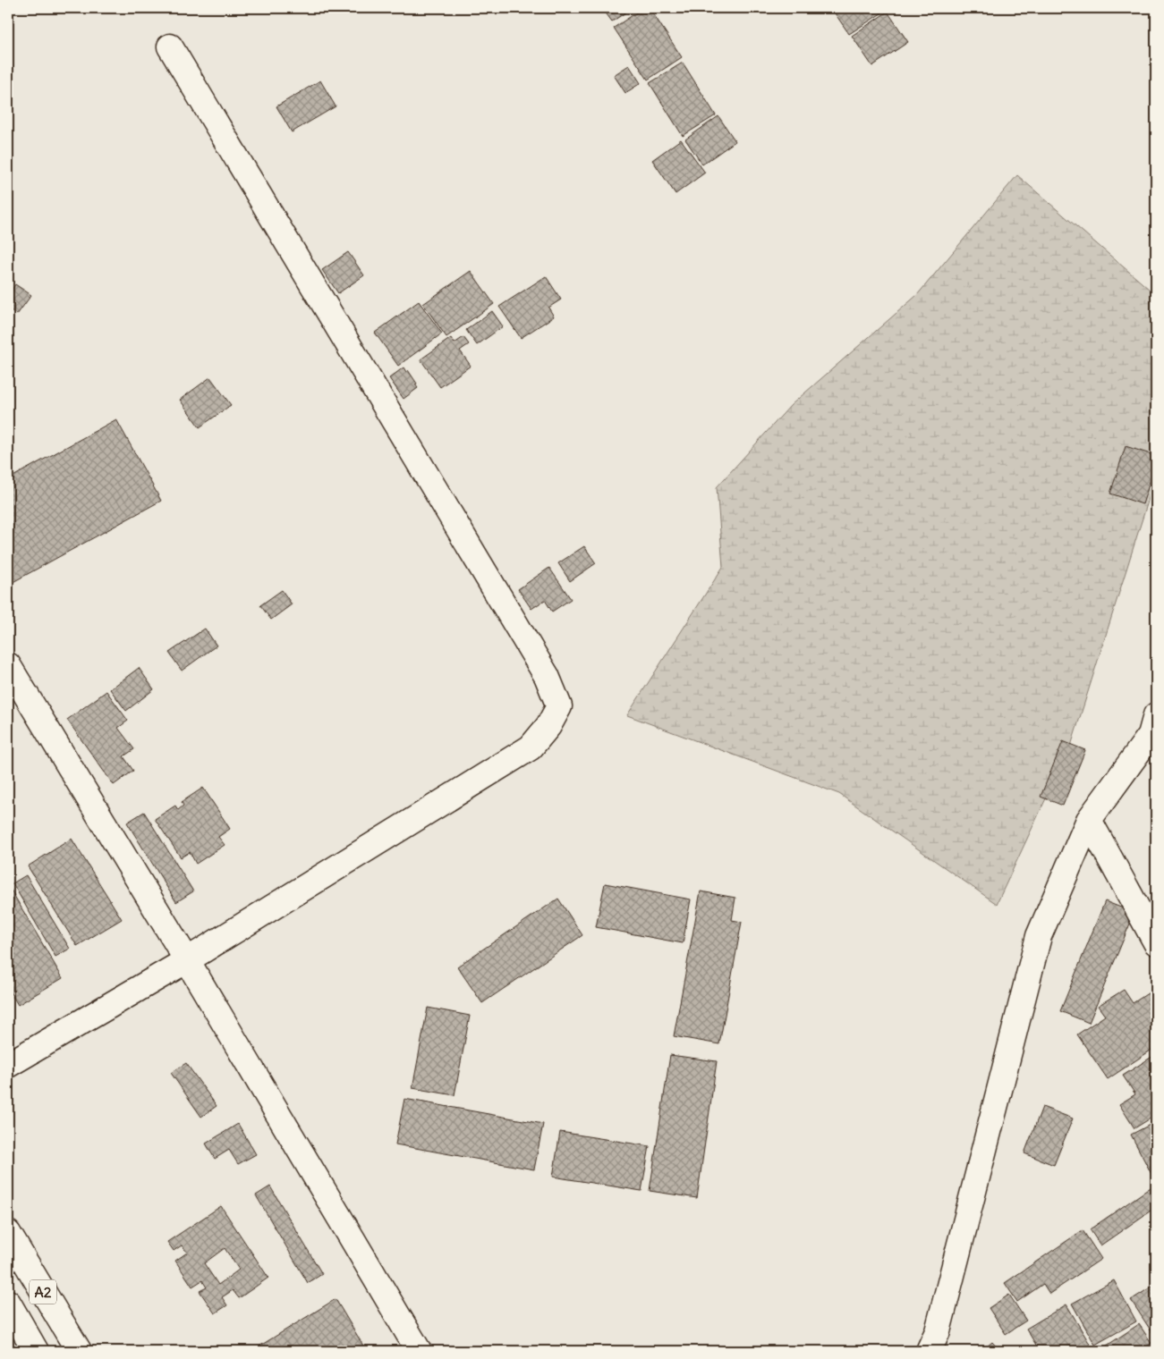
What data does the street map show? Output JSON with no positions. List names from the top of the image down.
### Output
{
  "streets": {
    "main road": ["A2"]
  }
}
